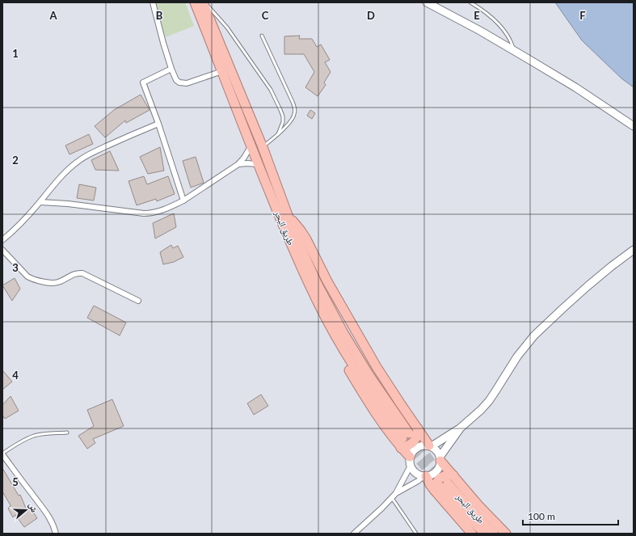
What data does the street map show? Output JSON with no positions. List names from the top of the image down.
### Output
{
  "streets": {
    "highway": ["طريق البحر"]
  },
  "scale_bar": "100 m",
  "north": "right",
  "grid": {
    "columns": [
      "A",
      "B",
      "C",
      "D",
      "E",
      "F"
    ],
    "rows": [
      "1",
      "2",
      "3",
      "4",
      "5"
    ]
  }
}
